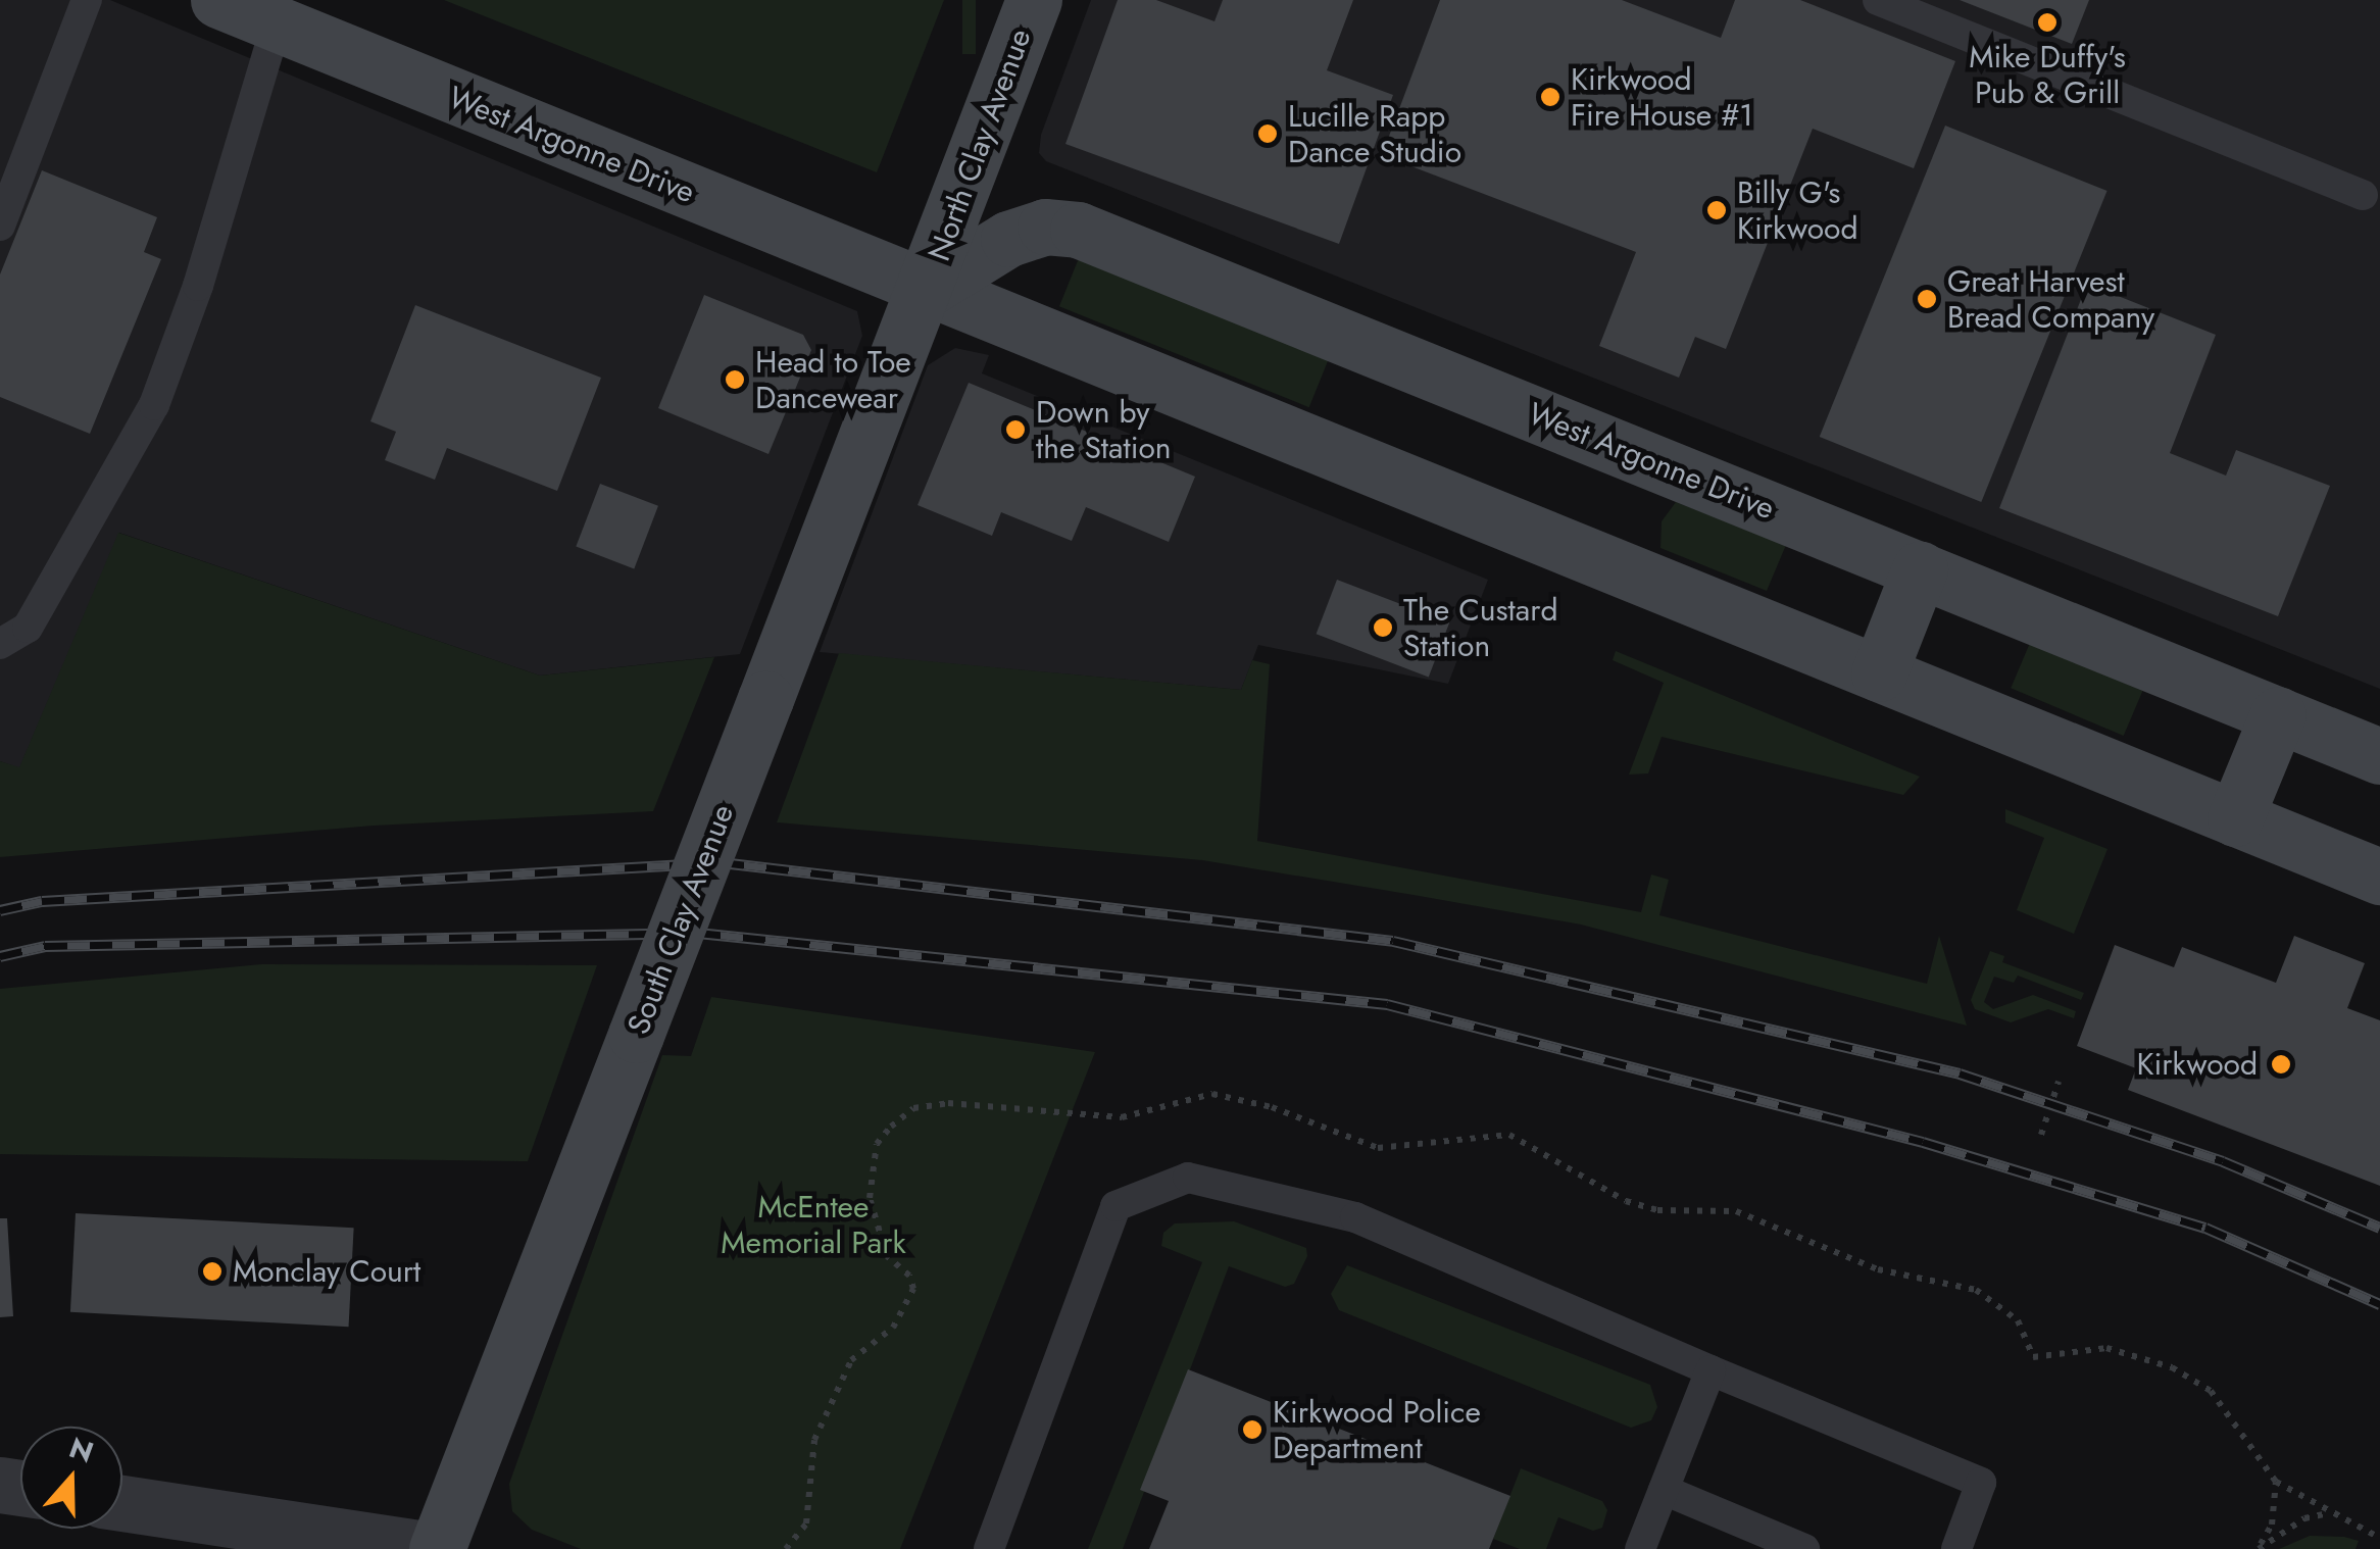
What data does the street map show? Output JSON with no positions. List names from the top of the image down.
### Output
{
  "streets": {
    "street": ["West Argonne Drive", "North Clay Avenue", "South Clay Avenue"]
  },
  "crossings": [
    ["West Argonne Drive", "North Clay Avenue"],
    ["West Argonne Drive", "South Clay Avenue"],
    ["North Clay Avenue", "South Clay Avenue"]
  ],
  "parks": ["McEntee Memorial Park"],
  "places": [
    "Mike Duffy's Pub & Grill",
    "Kirkwood Fire House #1",
    "Lucille Rapp Dance Studio",
    "Billy G's Kirkwood",
    "Great Harvest Bread Company",
    "Head to Toe Dancewear",
    "Down by the Station",
    "The Custard Station",
    "Kirkwood",
    "Monclay Court",
    "Kirkwood Police Department"
  ],
  "north": "top"
}
